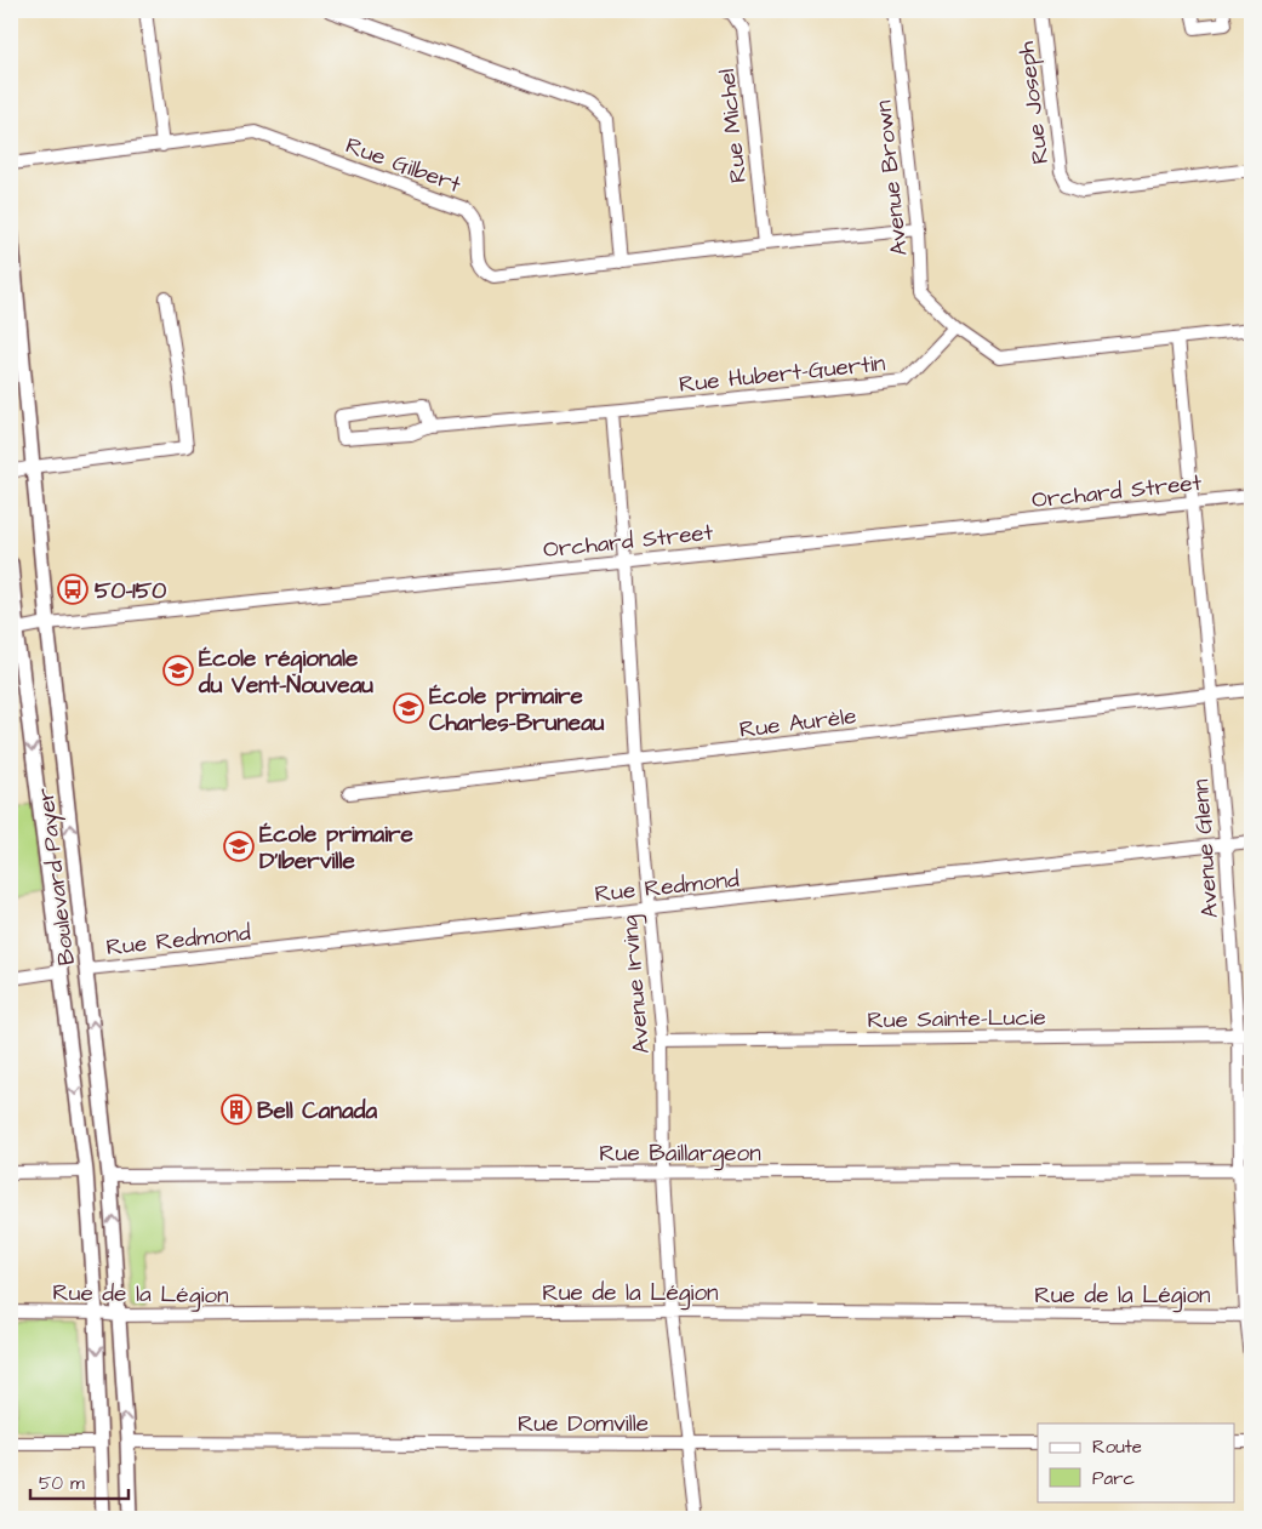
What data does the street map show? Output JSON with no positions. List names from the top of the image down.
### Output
{
  "streets": {
    "street": [
      "Rue Joseph",
      "Rue Michel",
      "Rue Gilbert",
      "Avenue Brown",
      "Rue Hubert-Guertin",
      "Orchard Street",
      "Rue Aurèle",
      "Avenue Glenn",
      "Boulevard Payer",
      "Rue Redmond",
      "Avenue Irving",
      "Rue Sainte-Lucie",
      "Rue Baillargeon",
      "Rue de la Légion",
      "Rue Domville"
    ]
  },
  "crossings": [
    ["Rue Michel", "Rue Gilbert"],
    ["Rue Gilbert", "Avenue Brown"],
    ["Avenue Brown", "Rue Hubert-Guertin"],
    ["Rue Hubert-Guertin", "Avenue Irving"],
    ["Orchard Street", "Avenue Glenn"],
    ["Orchard Street", "Boulevard Payer"],
    ["Orchard Street", "Avenue Irving"],
    ["Rue Aurèle", "Avenue Glenn"],
    ["Rue Aurèle", "Avenue Irving"],
    ["Avenue Glenn", "Rue Redmond"],
    ["Avenue Glenn", "Rue Sainte-Lucie"],
    ["Avenue Glenn", "Rue Baillargeon"],
    ["Avenue Glenn", "Rue de la Légion"],
    ["Boulevard Payer", "Rue Redmond"],
    ["Boulevard Payer", "Rue Baillargeon"],
    ["Boulevard Payer", "Rue de la Légion"],
    ["Boulevard Payer", "Rue Domville"],
    ["Rue Redmond", "Avenue Irving"],
    ["Avenue Irving", "Rue Sainte-Lucie"],
    ["Avenue Irving", "Rue Baillargeon"],
    ["Avenue Irving", "Rue de la Légion"],
    ["Avenue Irving", "Rue Domville"]
  ],
  "places": {
    "bus stop": ["50-150"],
    "school or university": ["École régionale du Vent-Nouveau", "École primaire Charles-Bruneau", "École primaire D'Iberville"],
    "building": ["Bell Canada"]
  },
  "legend": ["Route", "Parc"],
  "scale_bar": "50 m"
}
